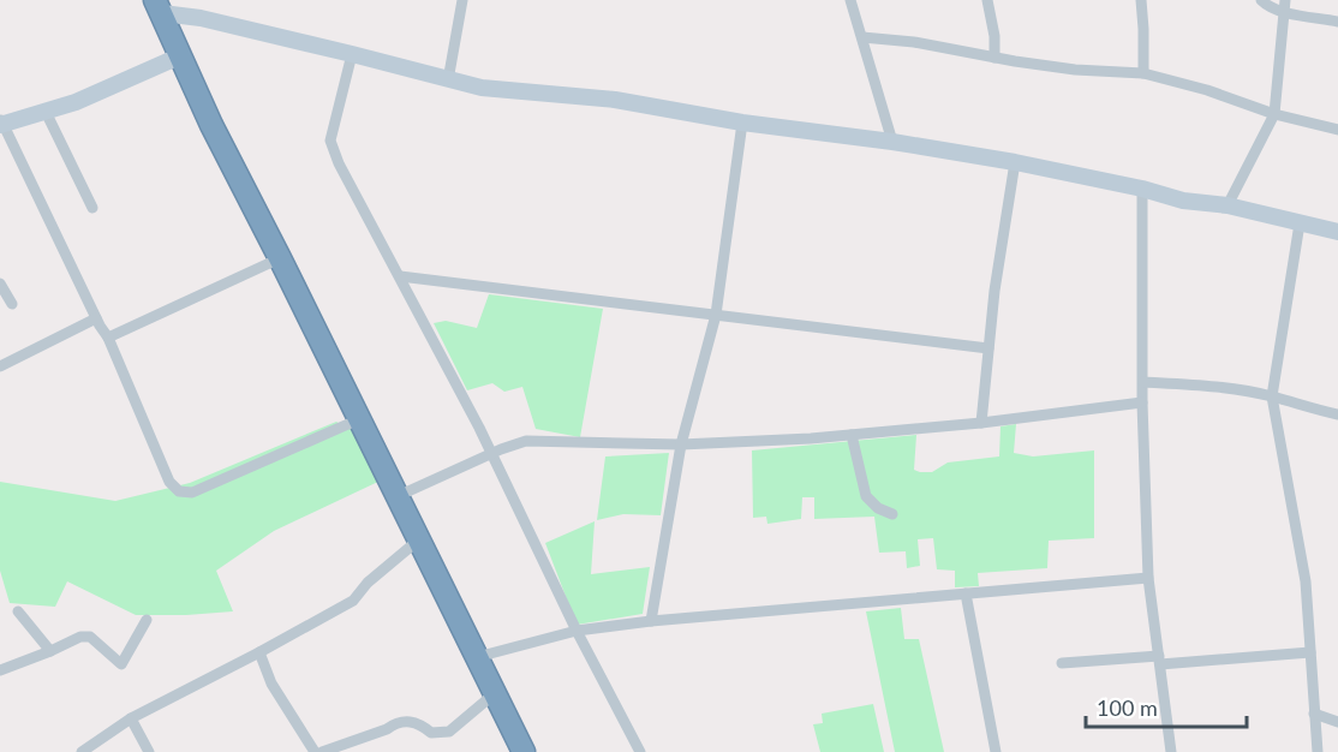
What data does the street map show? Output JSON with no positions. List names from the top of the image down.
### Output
{
  "scale_bar": "100 m"
}
